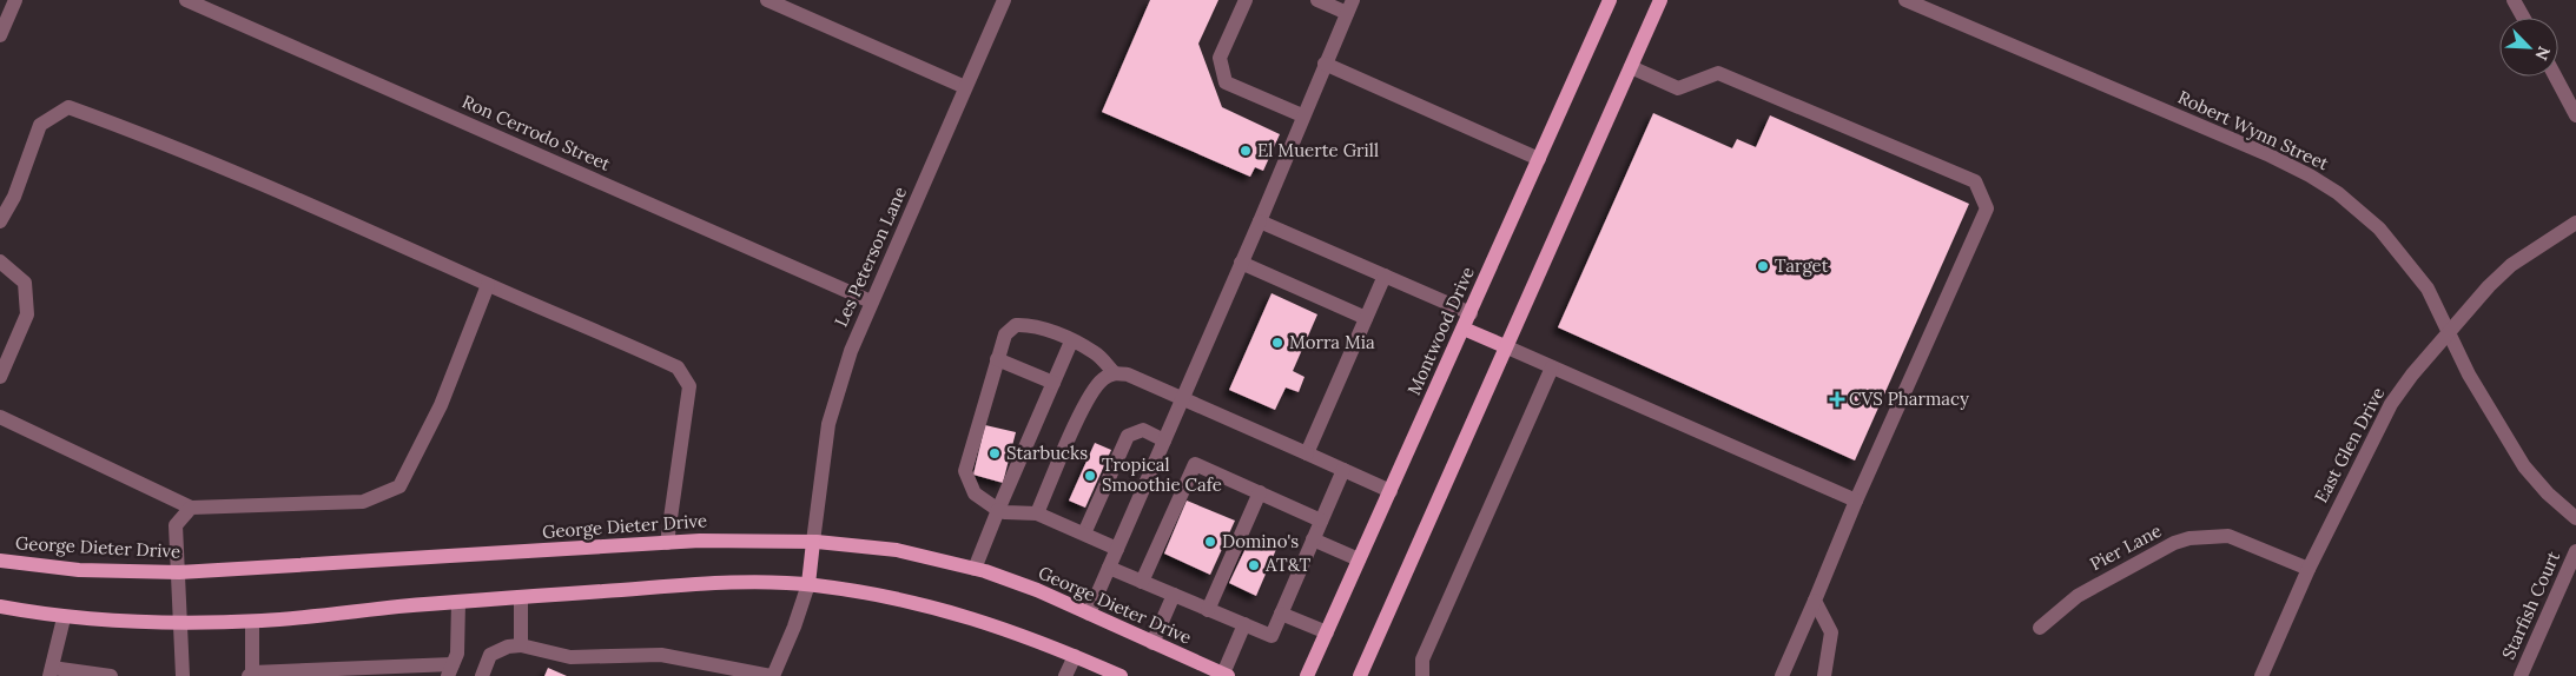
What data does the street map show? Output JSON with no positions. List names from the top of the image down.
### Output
{
  "streets": {
    "main road": ["Montwood Drive", "George Dieter Drive"],
    "street": [
      "Robert Wynn Street",
      "Ron Cerrodo Street",
      "Les Peterson Lane",
      "East Glen Drive",
      "Pier Lane",
      "Starfish Court"
    ]
  },
  "crossings": [
    ["Robert Wynn Street", "East Glen Drive"],
    ["Ron Cerrodo Street", "Les Peterson Lane"],
    ["Les Peterson Lane", "George Dieter Drive"],
    ["East Glen Drive", "Pier Lane"]
  ],
  "places": {
    "other": [
      "El Muerte Grill",
      "Target",
      "Morra Mia",
      "Starbucks",
      "Tropical Smoothie Cafe",
      "Domino's",
      "AT&T"
    ],
    "health": ["CVS Pharmacy"]
  },
  "north": "bottom right"
}
